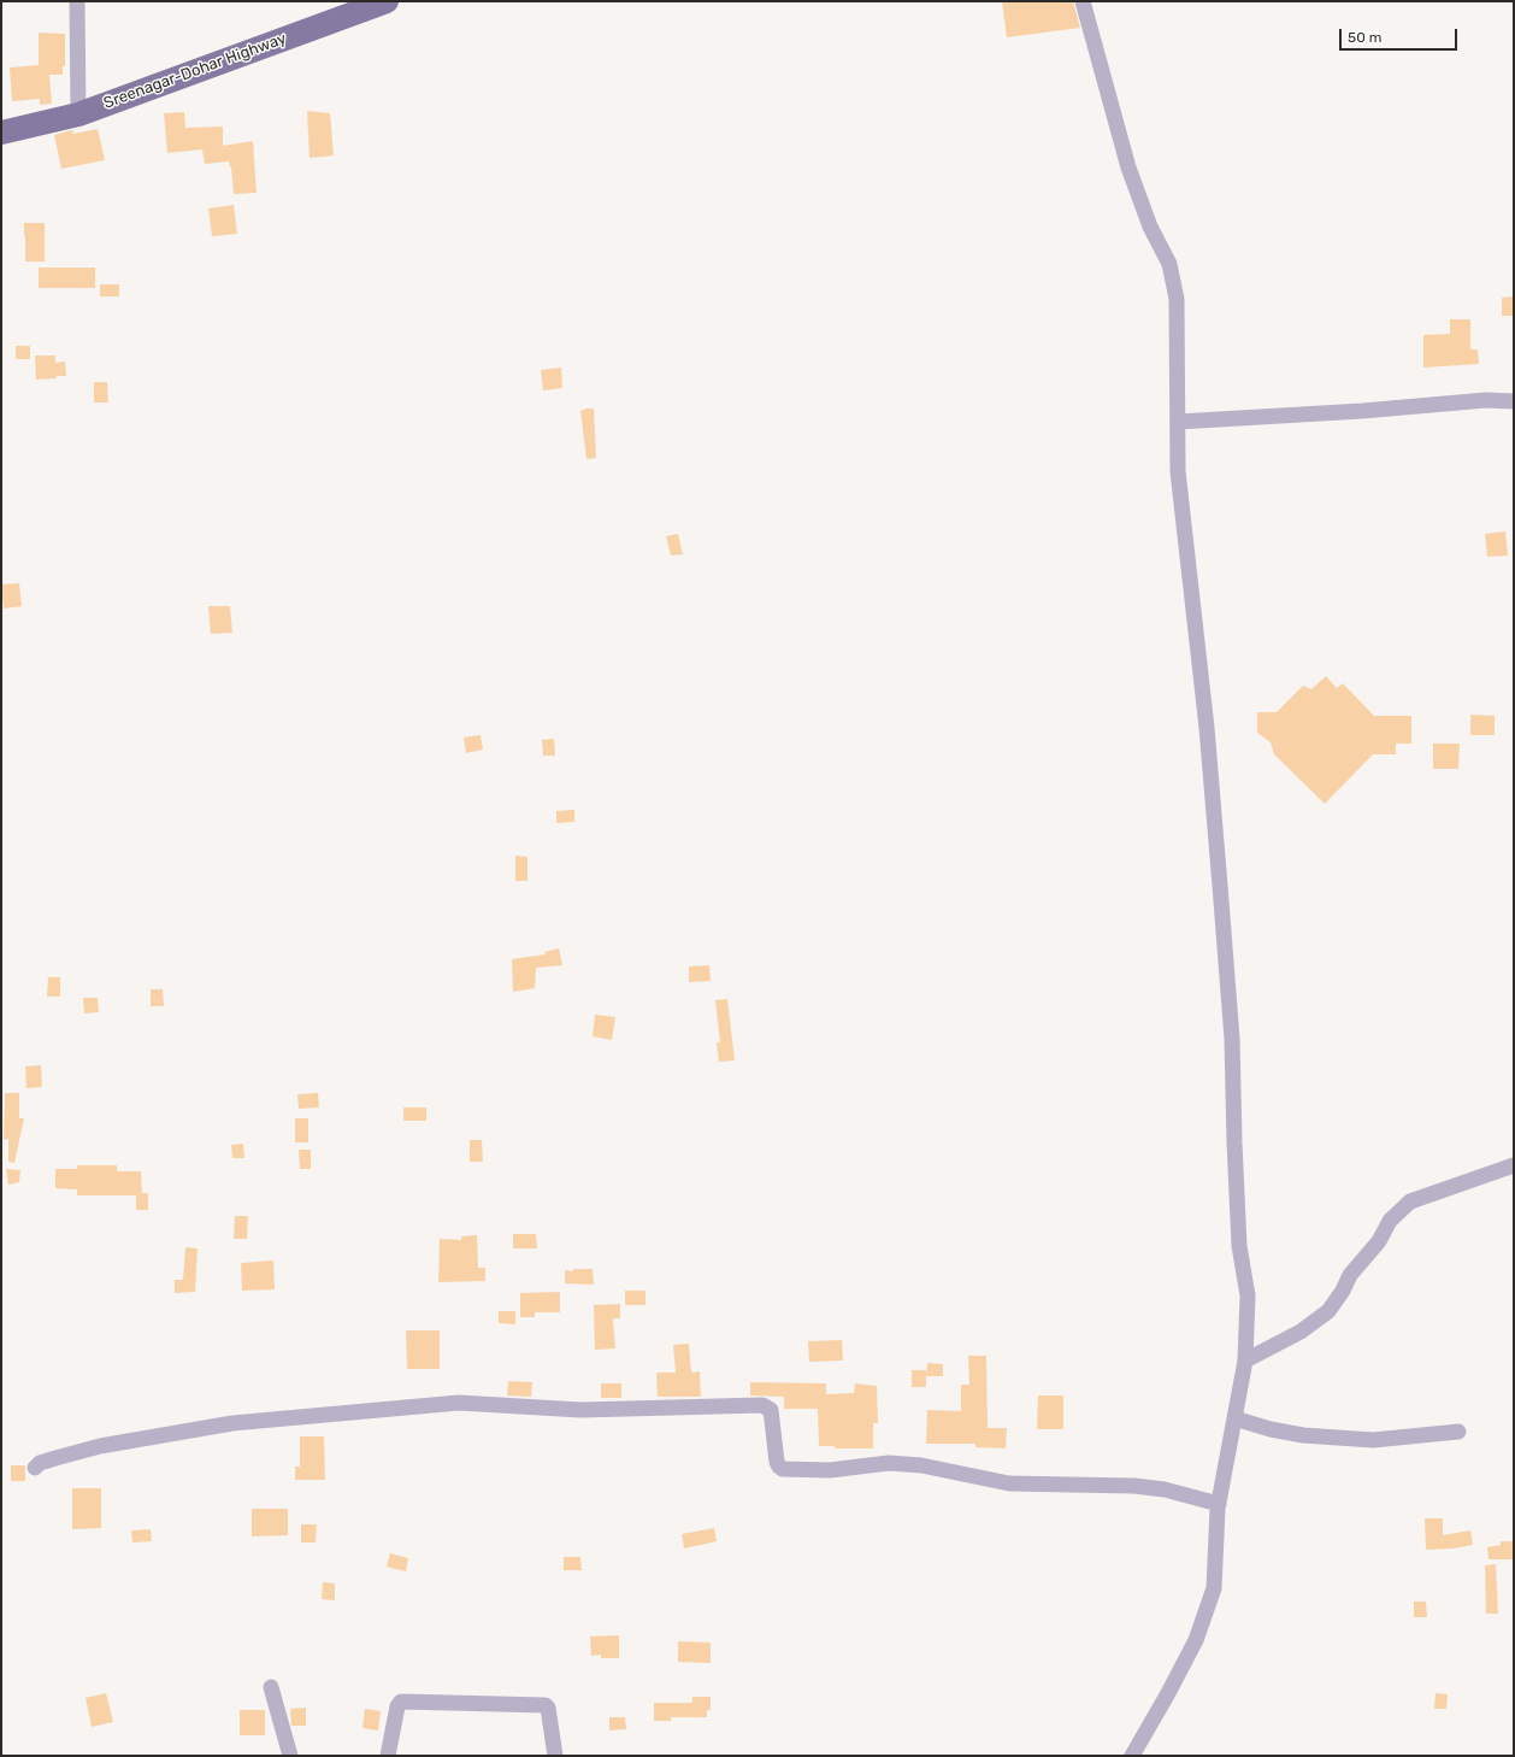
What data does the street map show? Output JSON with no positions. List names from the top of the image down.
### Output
{
  "streets": {
    "main road": ["Sreenagar-Dohar Highway"]
  },
  "scale_bar": "50 m"
}
